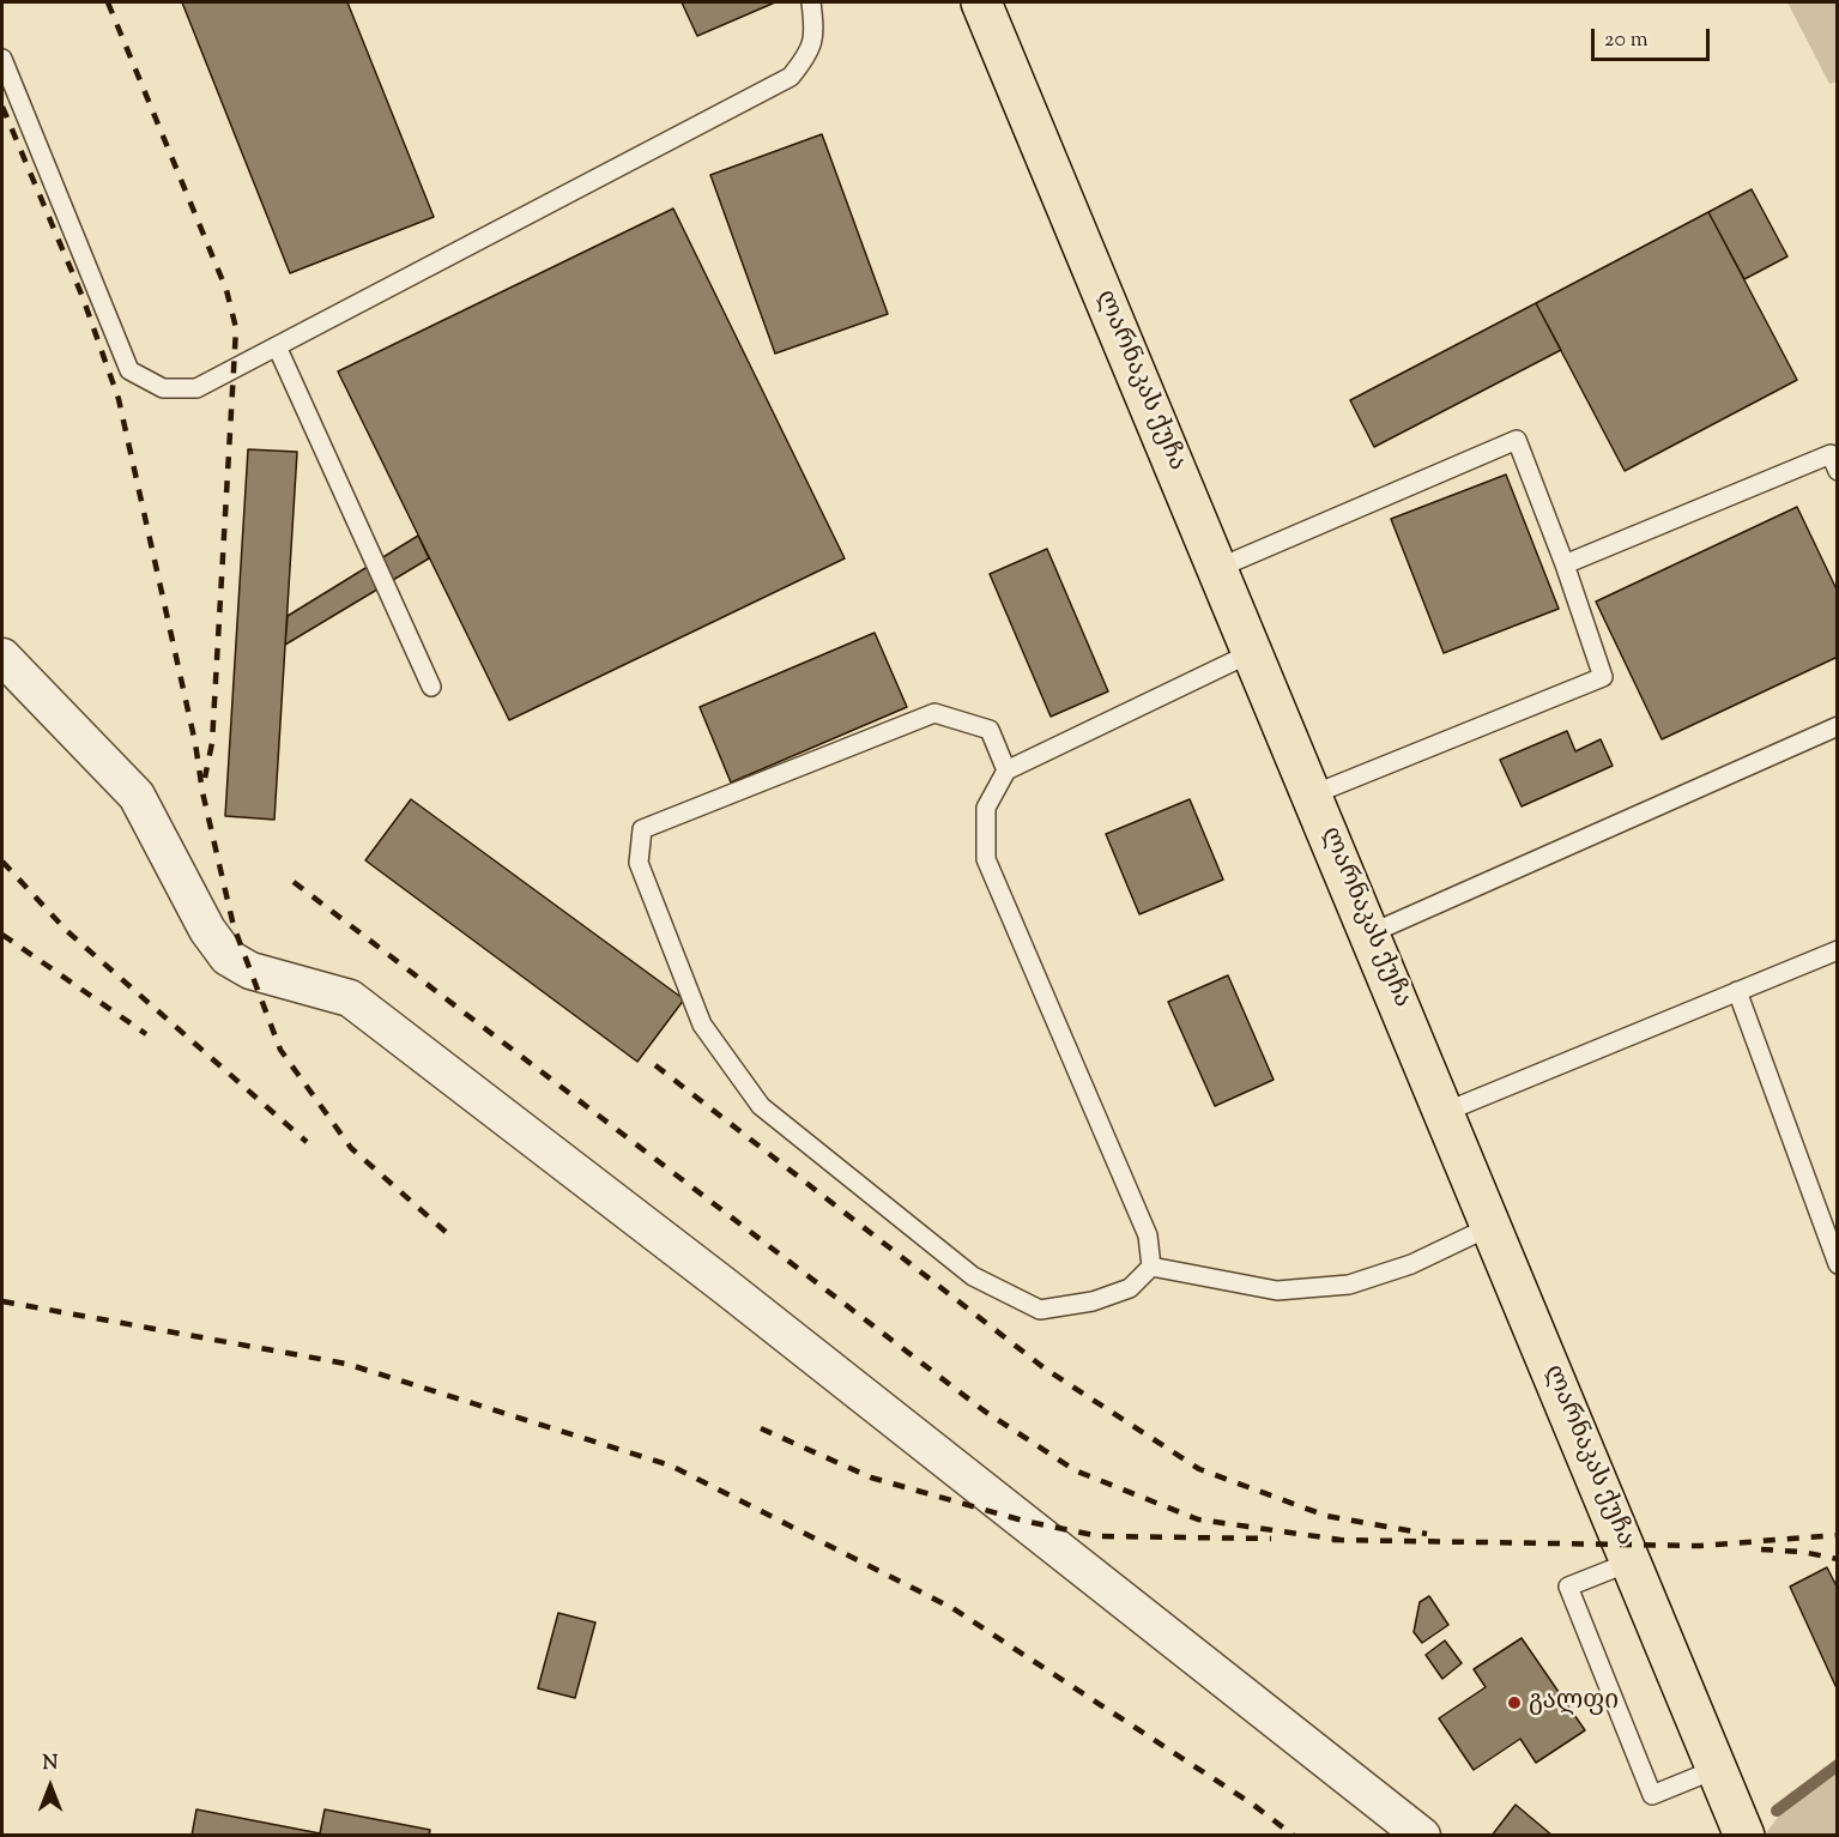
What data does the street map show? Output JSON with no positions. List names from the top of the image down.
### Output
{
  "streets": {
    "highway": ["ლარნაკას ქუჩა"]
  },
  "places": ["გალფი"],
  "scale_bar": "20 m",
  "north": "top"
}
